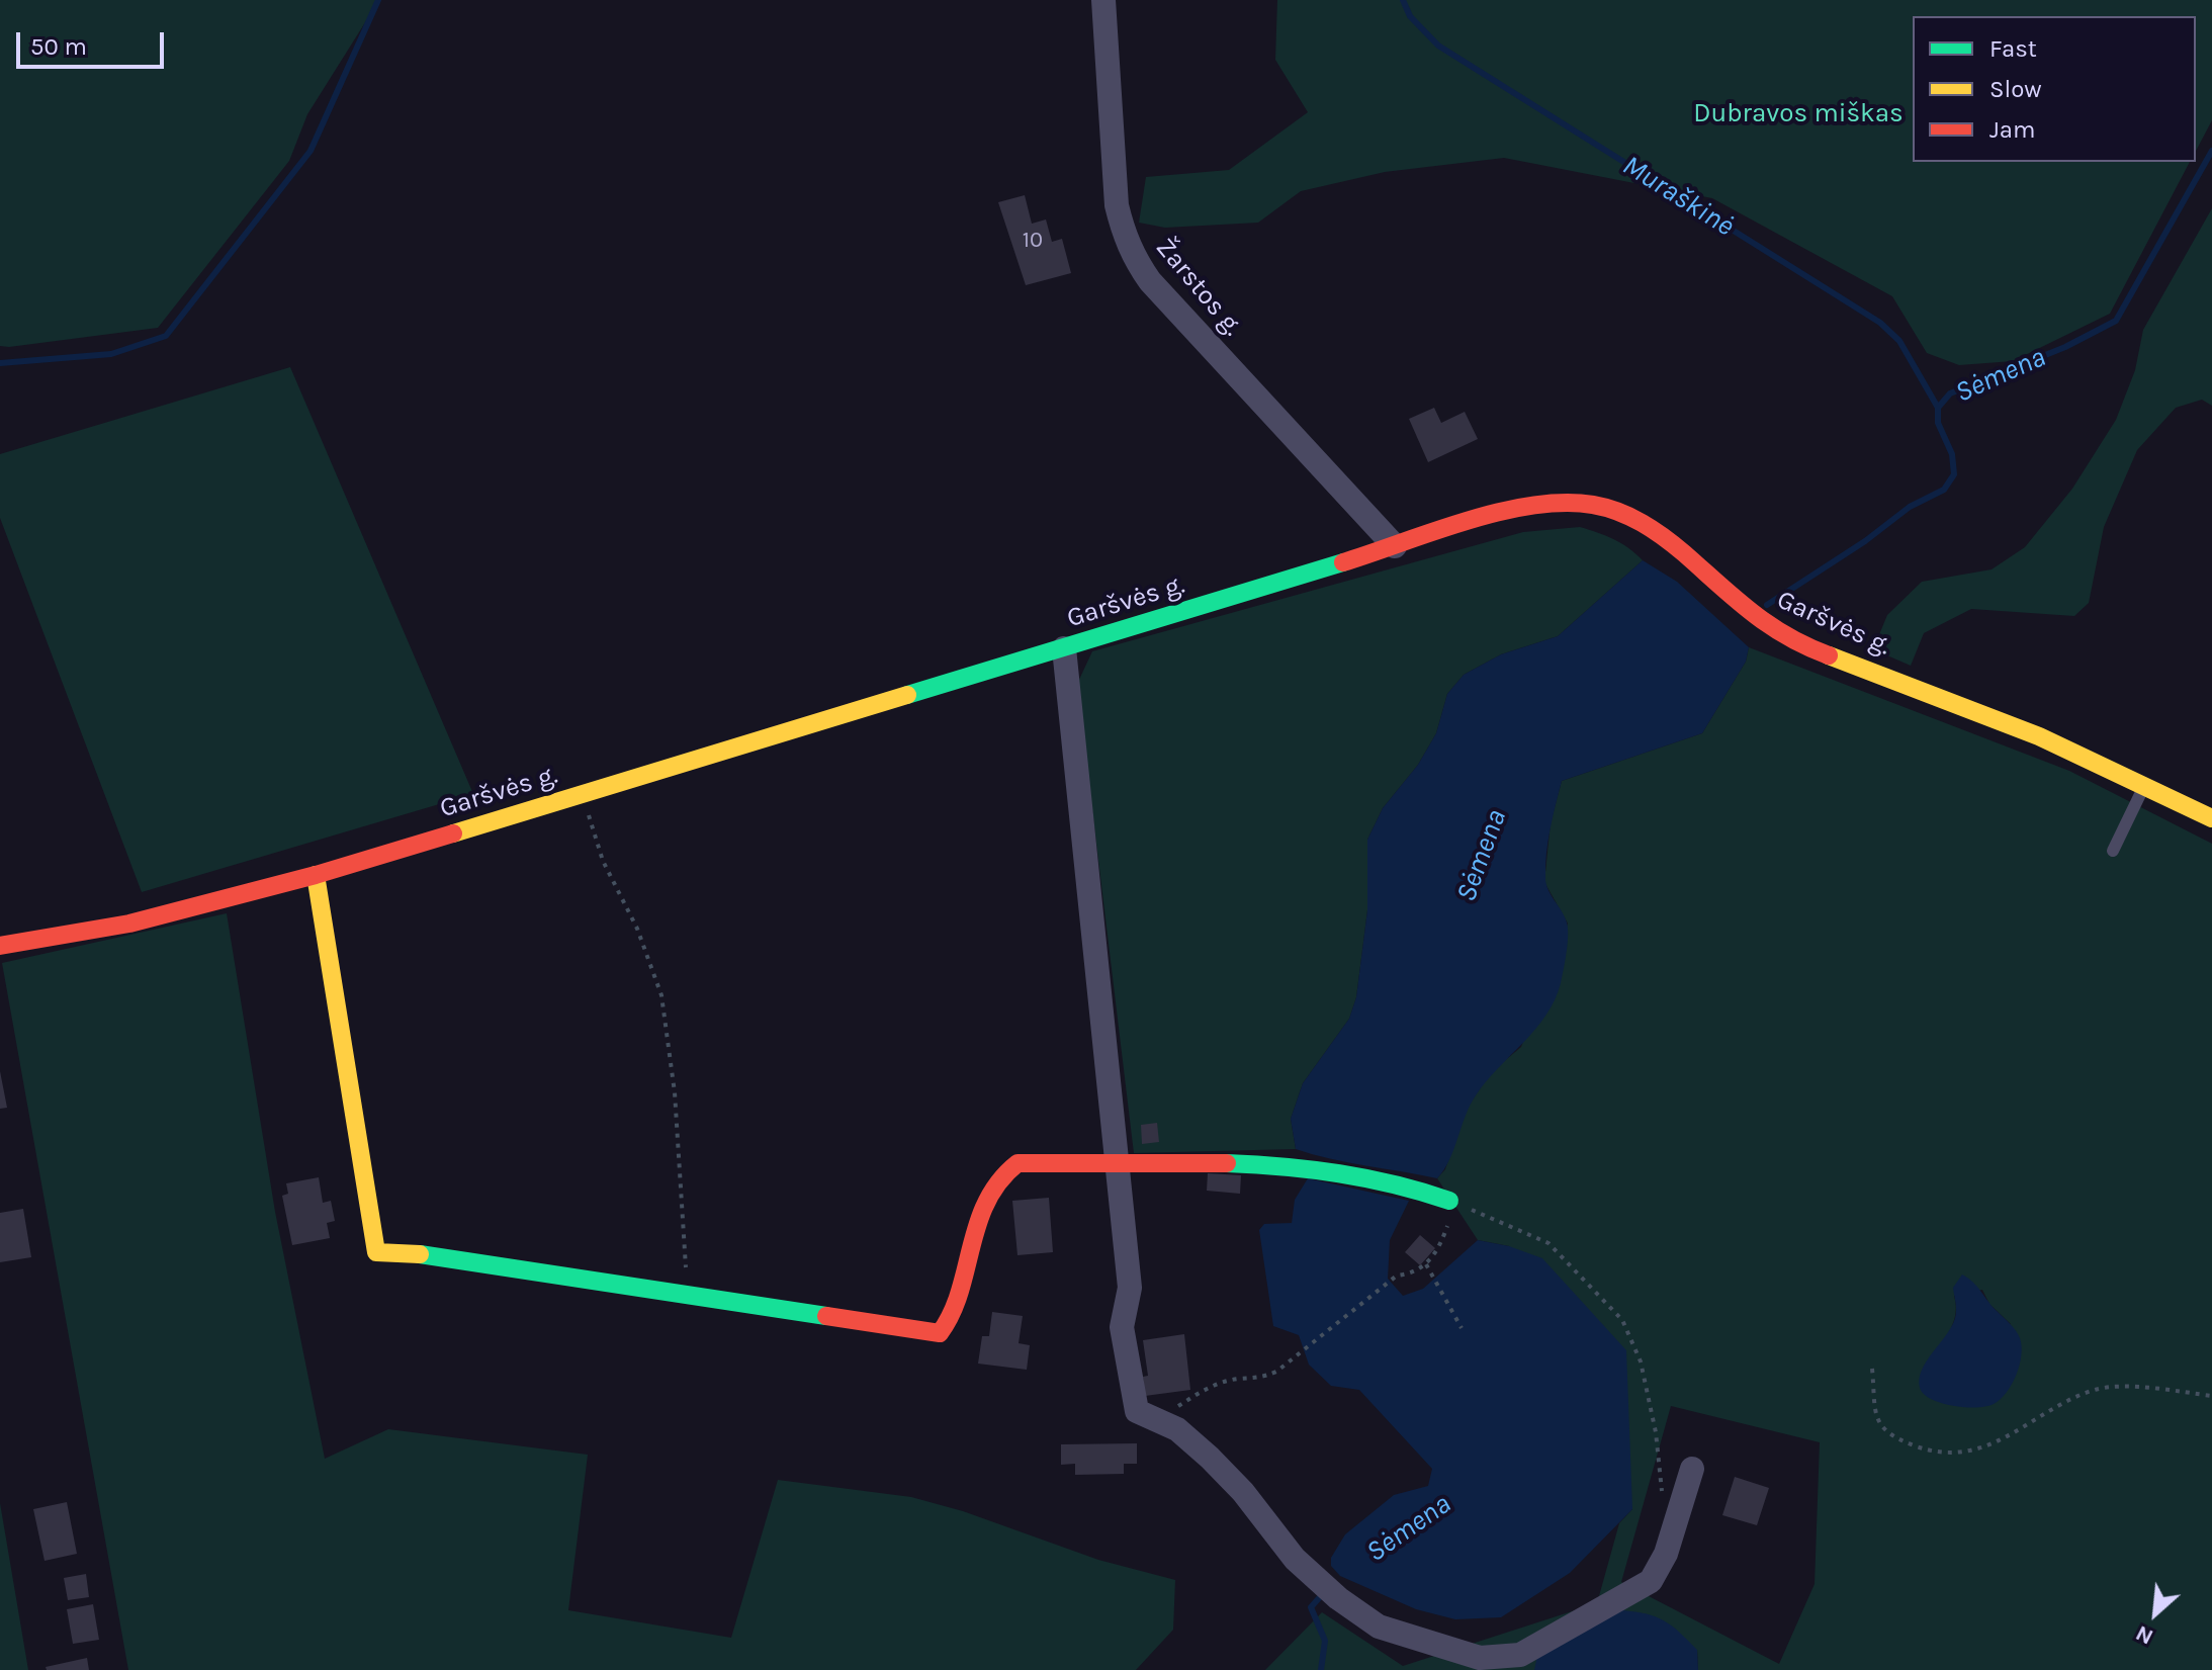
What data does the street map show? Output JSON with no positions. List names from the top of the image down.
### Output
{
  "streets": {
    "main road": ["Garšvės g."],
    "street": ["Žarstos g."]
  },
  "crossings": [
    ["Žarstos g.", "Garšvės g."]
  ],
  "water": ["Muraškinė", "Sėmena"],
  "parks": ["Dubravos miškas"],
  "house_numbers": ["10"],
  "legend": ["Fast", "Slow", "Jam"],
  "scale_bar": "50 m",
  "north": "bottom left"
}
